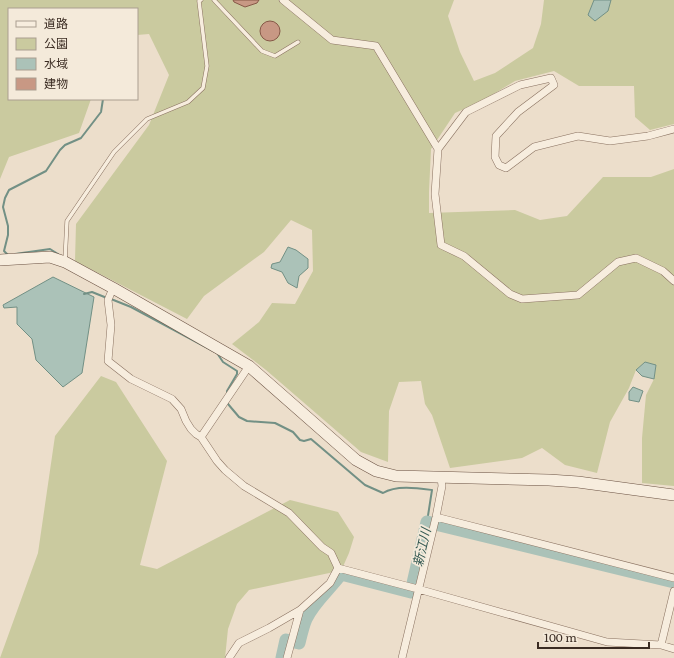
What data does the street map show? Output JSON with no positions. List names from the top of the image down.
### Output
{
  "water": ["新江川"],
  "legend": [
    "道路",
    "公園",
    "水域",
    "建物"
  ],
  "scale_bar": "100 m"
}
